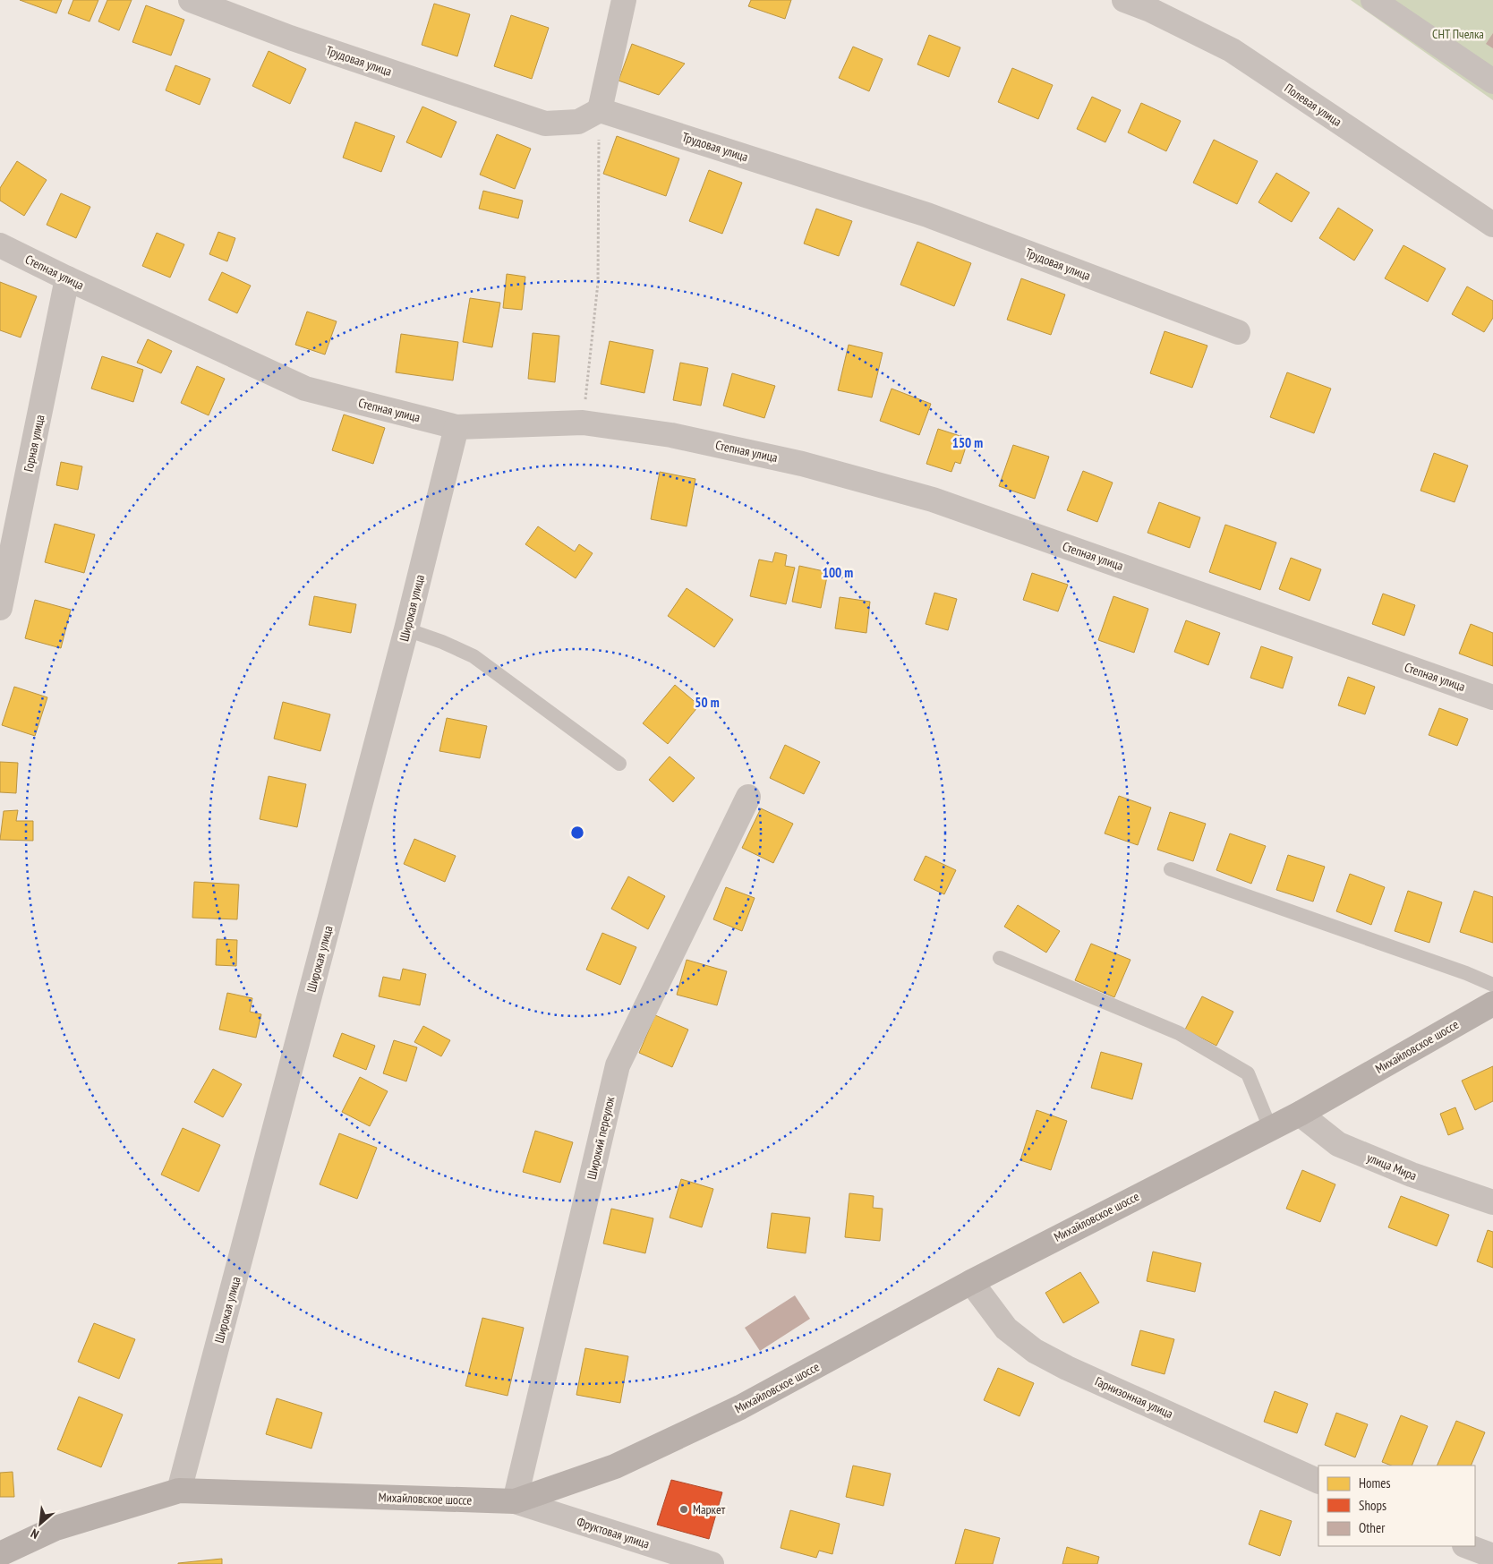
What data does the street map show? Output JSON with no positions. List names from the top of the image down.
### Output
{
  "streets": {
    "main road": ["Михайловское шоссе"],
    "street": [
      "Трудовая улица",
      "Полевая улица",
      "Степная улица",
      "Горная улица",
      "Широкая улица",
      "Широкий переулок",
      "улица Мира",
      "Гарнизонная улица",
      "Фруктовая улица"
    ]
  },
  "crossings": [
    ["Степная улица", "Горная улица"],
    ["Степная улица", "Широкая улица"],
    ["Широкая улица", "Михайловское шоссе"],
    ["Михайловское шоссе", "Широкий переулок"],
    ["Михайловское шоссе", "улица Мира"],
    ["Михайловское шоссе", "Гарнизонная улица"],
    ["Михайловское шоссе", "Фруктовая улица"],
    ["Широкий переулок", "Фруктовая улица"]
  ],
  "parks": ["СНТ Пчелка"],
  "places": ["Маркет"],
  "legend": ["Homes", "Shops", "Other"],
  "north": "bottom left",
  "rings": ["150 m", "100 m", "50 m"]
}
